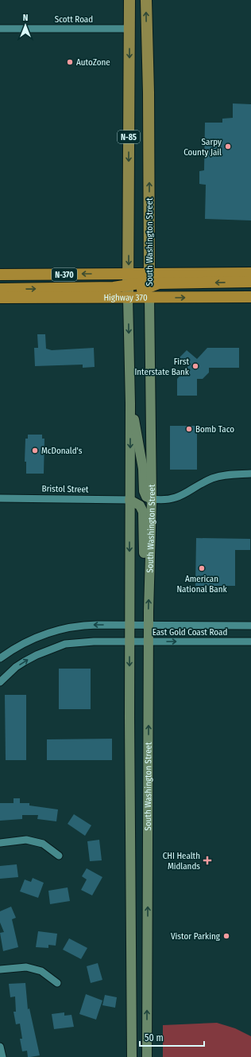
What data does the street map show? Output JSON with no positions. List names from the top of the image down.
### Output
{
  "streets": {
    "highway": ["N-370", "Highway 370"],
    "main road": ["N-85", "South Washington Street"],
    "street": ["Scott Road", "Bristol Street", "East Gold Coast Road"]
  },
  "crossings": [
    ["Scott Road", "South Washington Street"],
    ["South Washington Street", "Highway 370"],
    ["South Washington Street", "Bristol Street"],
    ["South Washington Street", "East Gold Coast Road"]
  ],
  "places": {
    "other": [
      "AutoZone",
      "Sarpy County Jail",
      "First Interstate Bank",
      "Bomb Taco",
      "McDonald's",
      "American National Bank",
      "Vistor Parking"
    ],
    "health": ["CHI Health Midlands"]
  },
  "scale_bar": "50 m",
  "north": "top"
}
